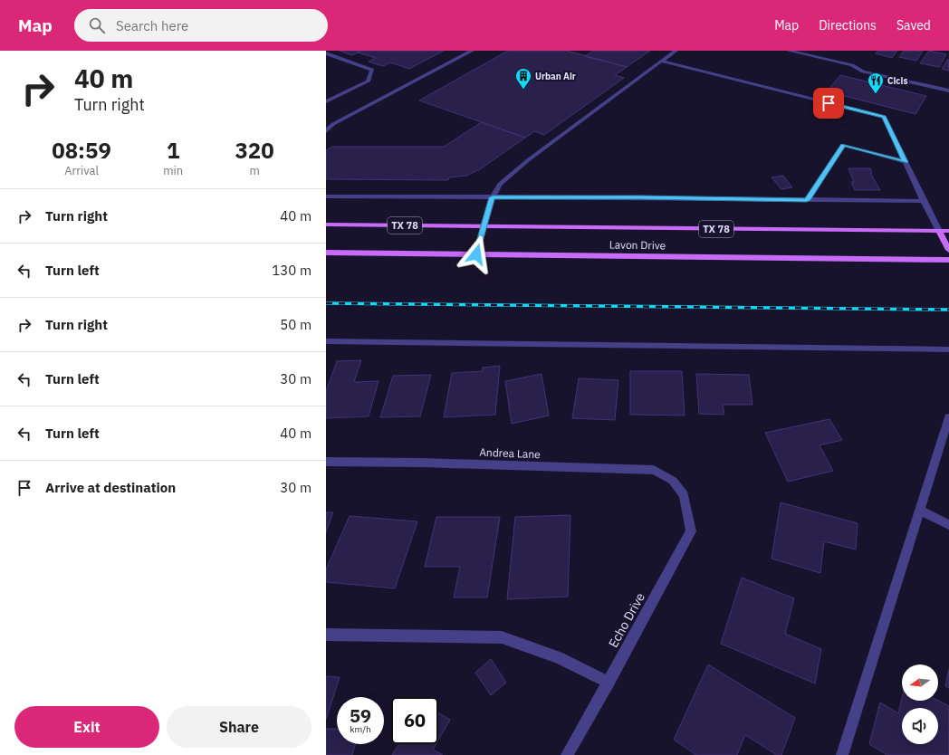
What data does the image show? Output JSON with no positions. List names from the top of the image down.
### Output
{
  "streets": {
    "main road": ["TX 78", "Lavon Drive"],
    "street": ["Andrea Lane", "Echo Drive"]
  },
  "crossings": [
    ["Andrea Lane", "Echo Drive"]
  ],
  "places": {
    "building": ["Urban Air"],
    "restaurant": ["Cicis"]
  },
  "north": "left",
  "page": {
    "header": "Map",
    "search": "Search here",
    "nav": ["Map", "Directions", "Saved"],
    "turn": ["40 m", "Turn right"],
    "eta": [
      "08:59",
      "Arrival",
      "1",
      "min",
      "320",
      "m"
    ],
    "list": [
      {
        "name": "Turn right",
        "value": "40 m"
      },
      {
        "name": "Turn left",
        "value": "130 m"
      },
      {
        "name": "Turn right",
        "value": "50 m"
      },
      {
        "name": "Turn left",
        "value": "30 m"
      },
      {
        "name": "Turn left",
        "value": "40 m"
      },
      {
        "name": "Arrive at destination",
        "value": "30 m"
      }
    ],
    "speed": "59 km/h",
    "limit": "60",
    "buttons": ["Exit", "Share"]
  }
}
